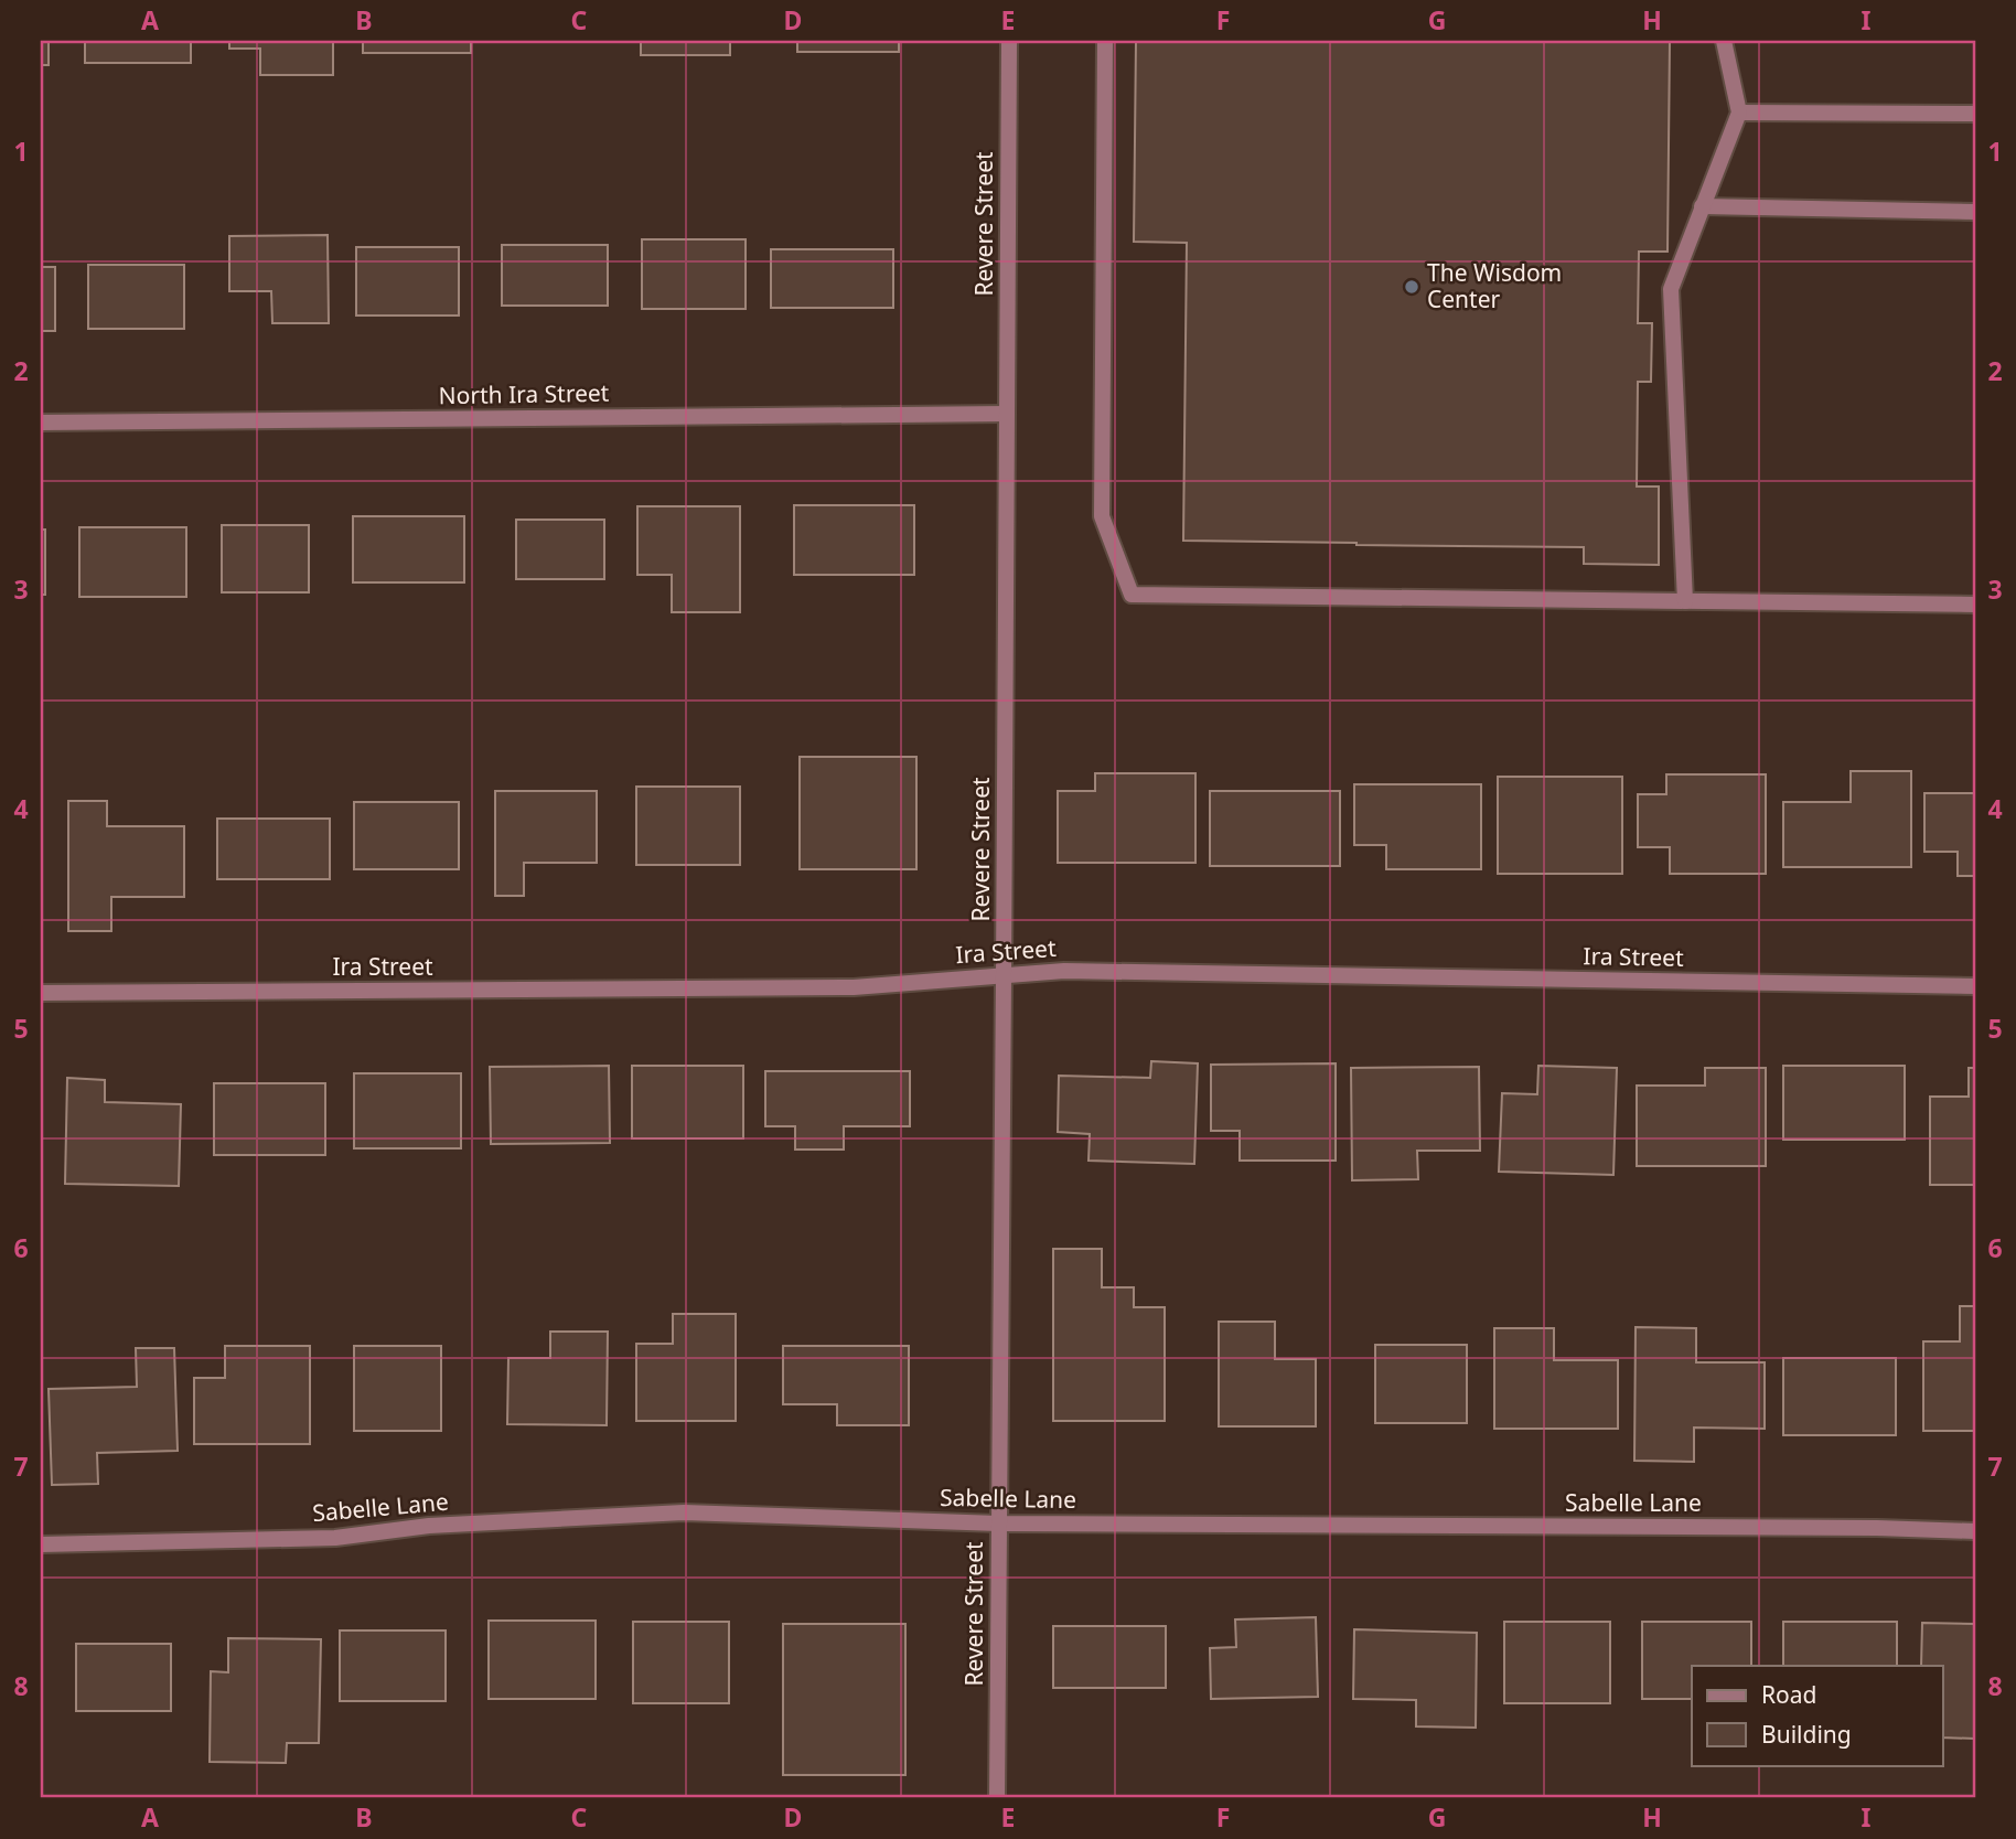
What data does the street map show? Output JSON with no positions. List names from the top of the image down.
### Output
{
  "streets": {
    "street": [
      "Revere Street",
      "North Ira Street",
      "Ira Street",
      "Sabelle Lane"
    ]
  },
  "crossings": [
    ["Revere Street", "North Ira Street"],
    ["Revere Street", "Ira Street"],
    ["Revere Street", "Sabelle Lane"]
  ],
  "places": ["The Wisdom Center"],
  "legend": ["Road", "Building"],
  "grid": {
    "columns": [
      "A",
      "B",
      "C",
      "D",
      "E",
      "F",
      "G",
      "H",
      "I"
    ],
    "rows": [
      "1",
      "2",
      "3",
      "4",
      "5",
      "6",
      "7",
      "8"
    ]
  }
}
